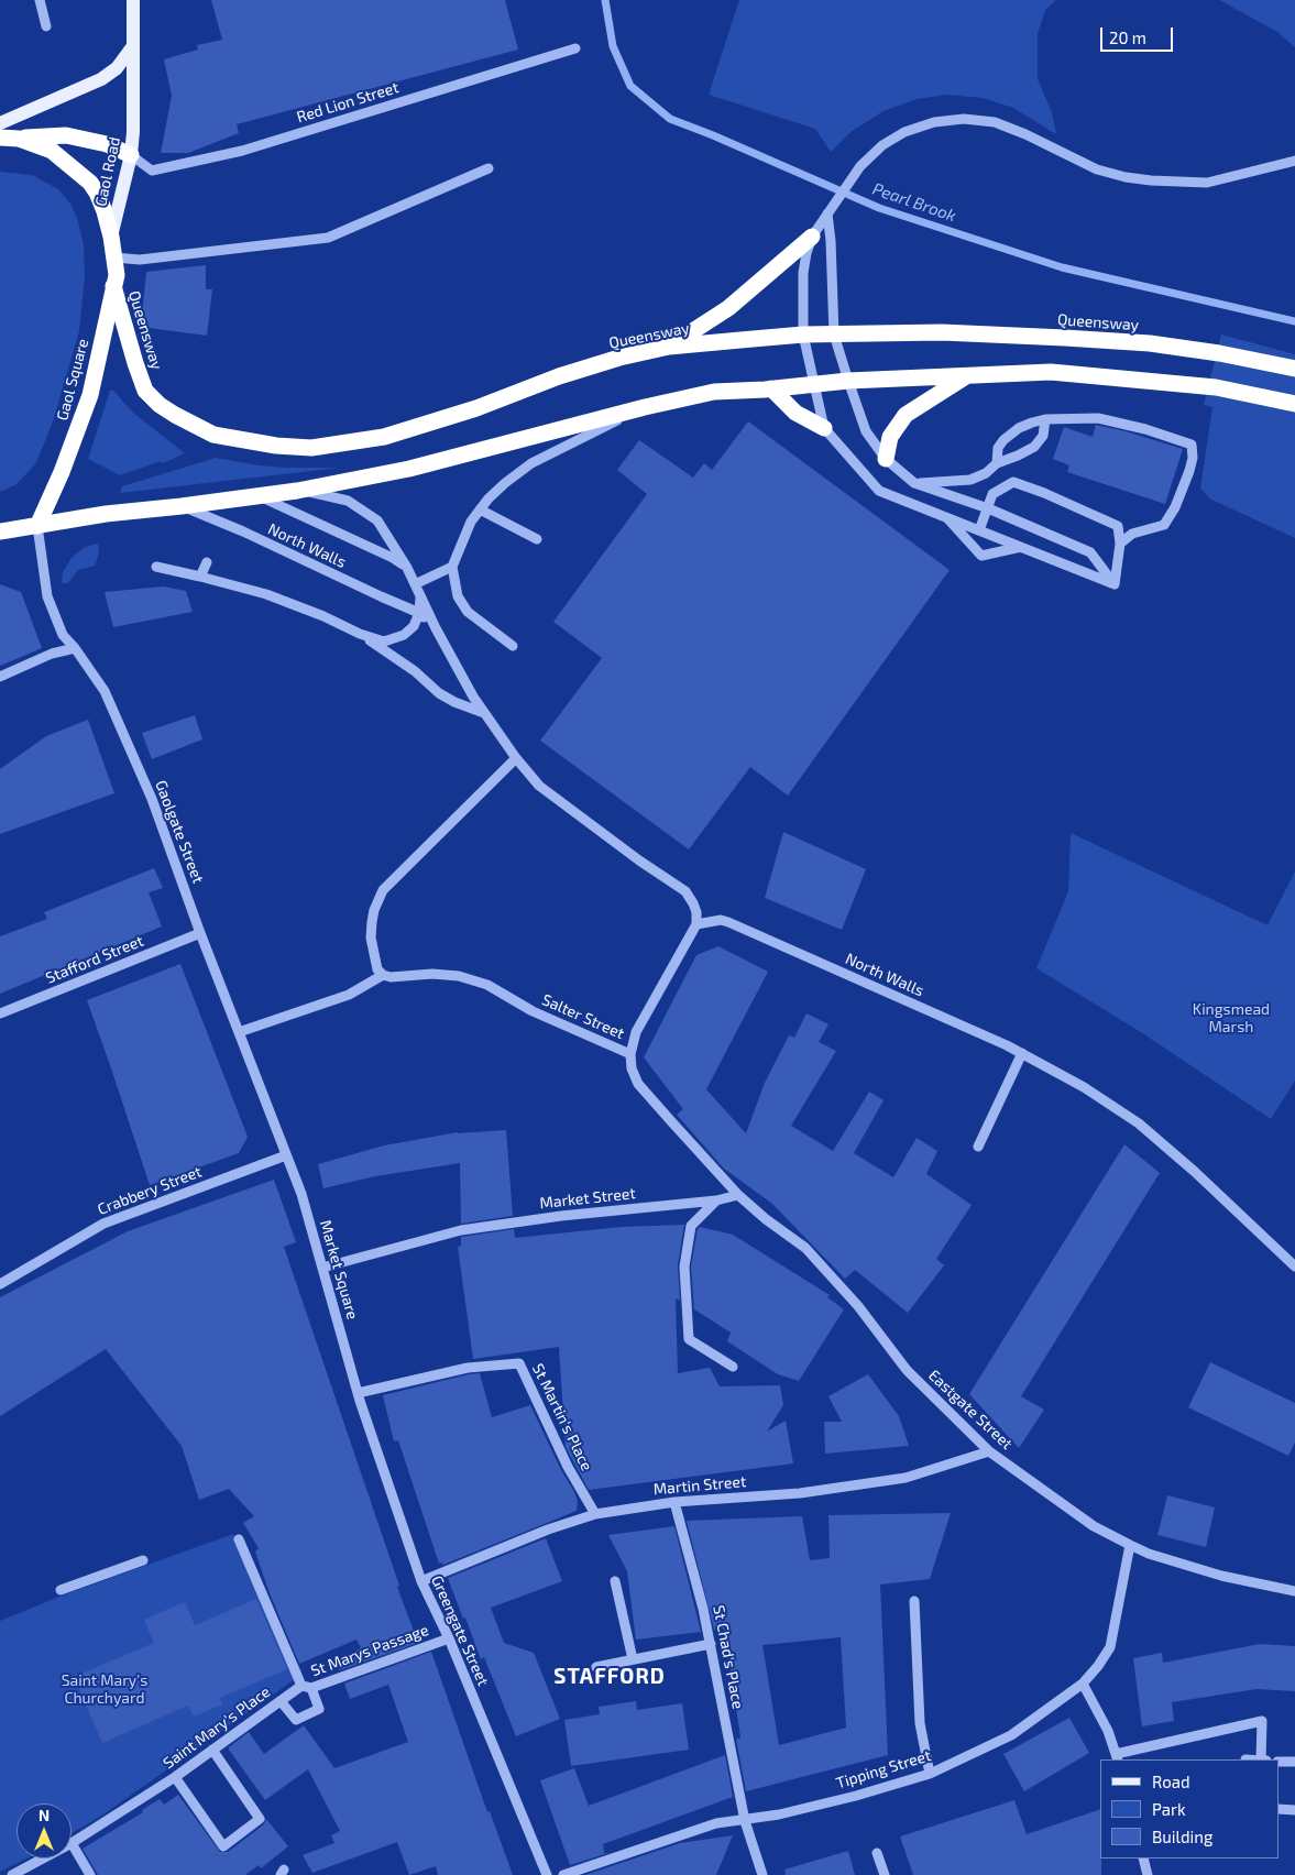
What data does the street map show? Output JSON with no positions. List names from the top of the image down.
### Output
{
  "streets": {
    "highway": ["Queensway", "Gaol Square"],
    "main road": ["Gaol Road"],
    "street": [
      "Red Lion Street",
      "North Walls",
      "Gaolgate Street",
      "Stafford Street",
      "Salter Street",
      "Crabbery Street",
      "Market Street",
      "Market Square",
      "Eastgate Street",
      "St Martin's Place",
      "Martin Street",
      "Greengate Street",
      "St Marys Passage",
      "St Chad's Place",
      "Saint Mary's Place",
      "Tipping Street"
    ]
  },
  "crossings": [
    ["Red Lion Street", "Gaol Road"],
    ["Gaol Road", "Gaol Square"],
    ["Queensway", "Gaol Square"],
    ["Gaol Square", "Gaolgate Street"],
    ["Gaolgate Street", "Stafford Street"],
    ["Gaolgate Street", "Crabbery Street"],
    ["Gaolgate Street", "Market Square"],
    ["Salter Street", "Market Street"],
    ["Salter Street", "Eastgate Street"],
    ["Crabbery Street", "Market Square"],
    ["Market Street", "Market Square"],
    ["Market Street", "Eastgate Street"],
    ["Market Square", "St Martin's Place"],
    ["Market Square", "Greengate Street"],
    ["Eastgate Street", "Martin Street"],
    ["Eastgate Street", "Tipping Street"],
    ["St Martin's Place", "Martin Street"],
    ["St Martin's Place", "Greengate Street"],
    ["Martin Street", "Greengate Street"],
    ["Martin Street", "St Chad's Place"],
    ["Greengate Street", "St Marys Passage"],
    ["St Marys Passage", "Saint Mary's Place"],
    ["St Chad's Place", "Tipping Street"]
  ],
  "districts": ["STAFFORD"],
  "water": ["Pearl Brook"],
  "parks": ["Kingsmead Marsh", "Saint Mary's Churchyard"],
  "legend": ["Road", "Park", "Building"],
  "scale_bar": "20 m",
  "north": "top"
}
